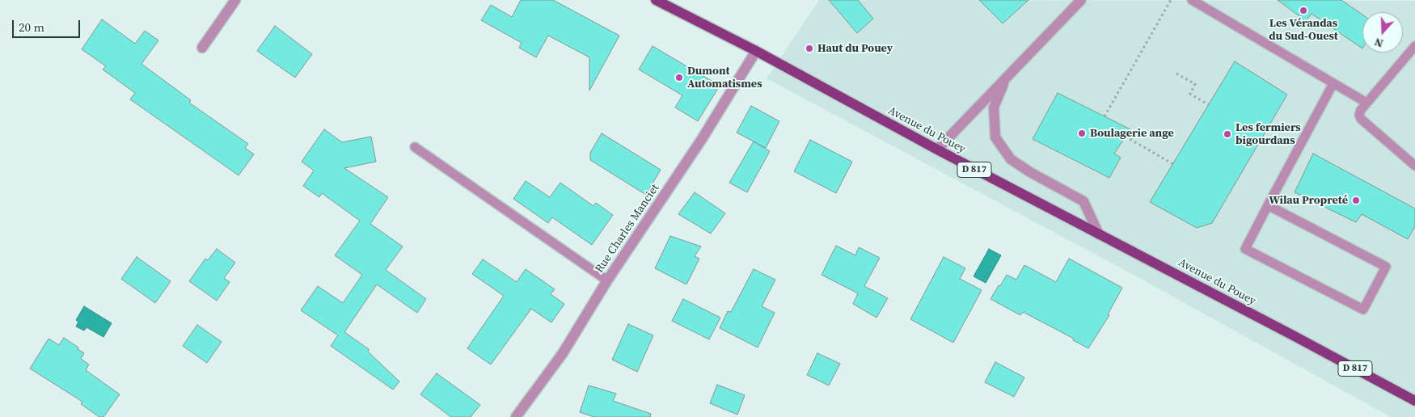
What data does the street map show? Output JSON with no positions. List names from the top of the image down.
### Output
{
  "streets": {
    "main road": ["Avenue du Pouey", "D 817"],
    "street": ["Rue Charles Manciet"]
  },
  "crossings": [
    ["Avenue du Pouey", "Rue Charles Manciet"]
  ],
  "places": [
    "Les Vérandas du Sud-Ouest",
    "Haut du Pouey",
    "Dumont Automatismes",
    "Boulagerie ange",
    "Les fermiers bigourdans",
    "Wilau Propreté"
  ],
  "scale_bar": "20 m",
  "north": "bottom"
}
